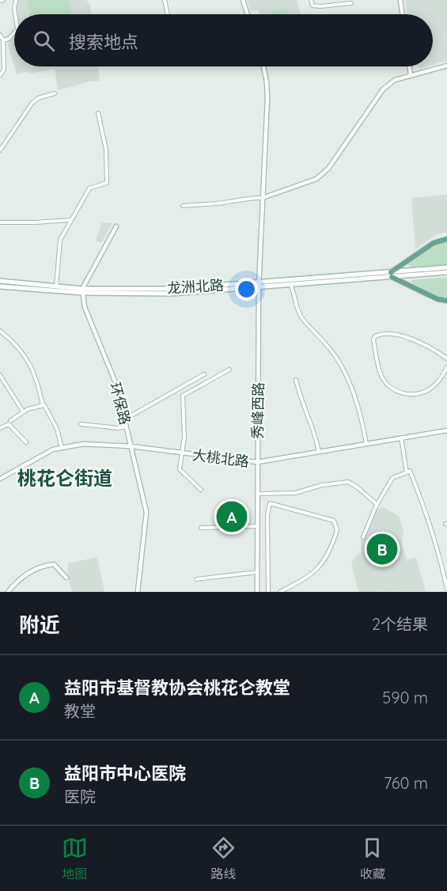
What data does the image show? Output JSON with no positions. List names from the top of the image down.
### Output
{
  "streets": {
    "main road": ["龙洲北路"],
    "street": ["环保路", "秀峰西路", "大桃北路"]
  },
  "crossings": [
    ["龙洲北路", "环保路"],
    ["龙洲北路", "秀峰西路"],
    ["环保路", "大桃北路"],
    ["秀峰西路", "大桃北路"]
  ],
  "districts": ["桃花仑街道"],
  "page": {
    "search": "搜索地点",
    "pins": ["A", "B"],
    "heading": ["附近", "2个结果"],
    "list": [
      {
        "mark": "A",
        "name": "益阳市基督教协会桃花仑教堂",
        "note": "教堂",
        "value": "590 m"
      },
      {
        "mark": "B",
        "name": "益阳市中心医院",
        "note": "医院",
        "value": "760 m"
      }
    ],
    "nav": ["地图", "路线", "收藏"]
  }
}
